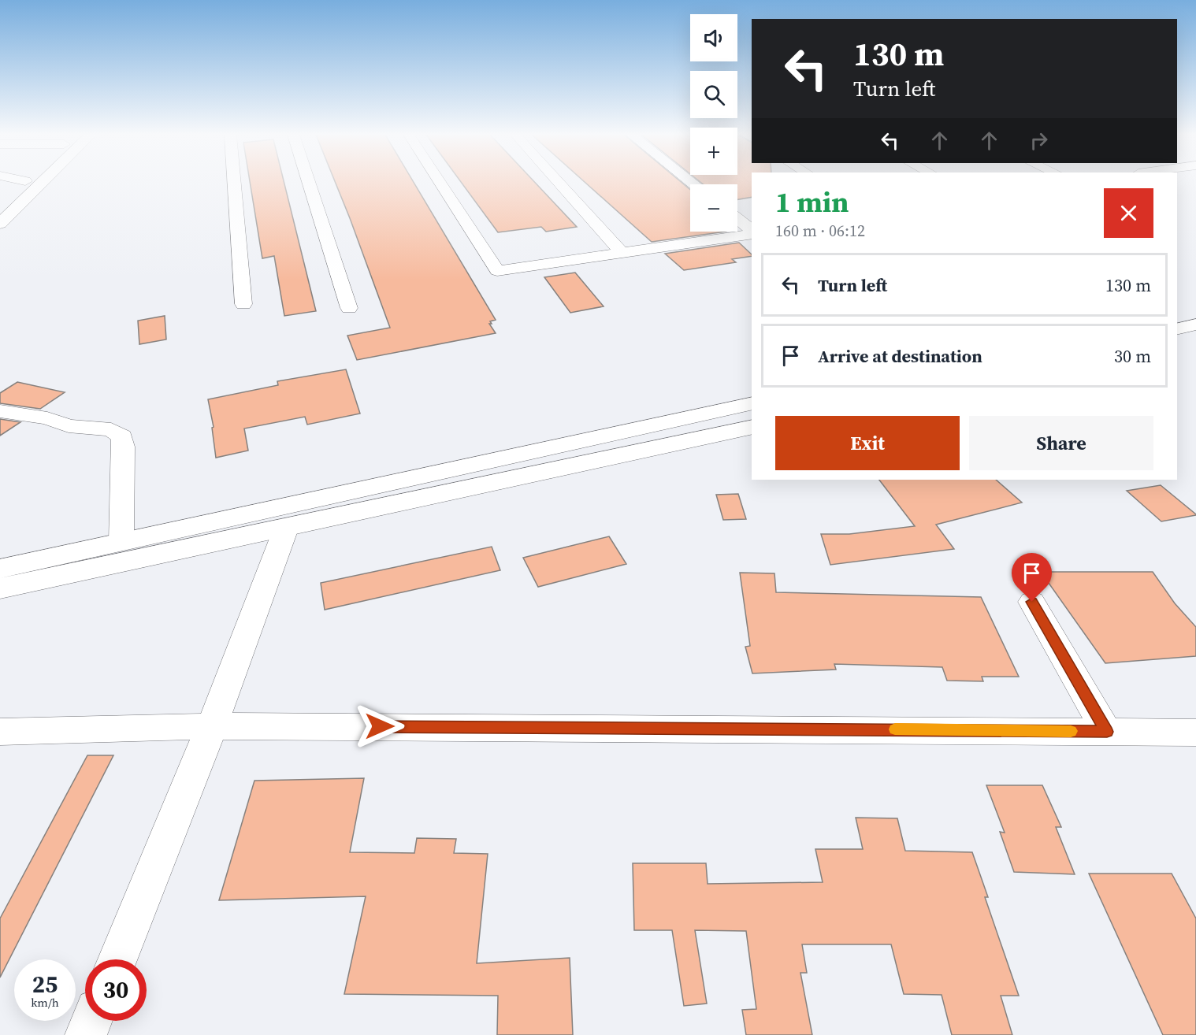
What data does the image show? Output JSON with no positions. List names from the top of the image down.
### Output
{
  "page": {
    "map_buttons": ["+", "−"],
    "turn": ["130 m", "Turn left"],
    "heading": ["1 min", "160 m · 06:12"],
    "list": [
      {
        "name": "Turn left",
        "value": "130 m"
      },
      {
        "name": "Arrive at destination",
        "value": "30 m"
      }
    ],
    "buttons": ["Exit", "Share"],
    "speed": "25 km/h",
    "limit": "30"
  }
}
